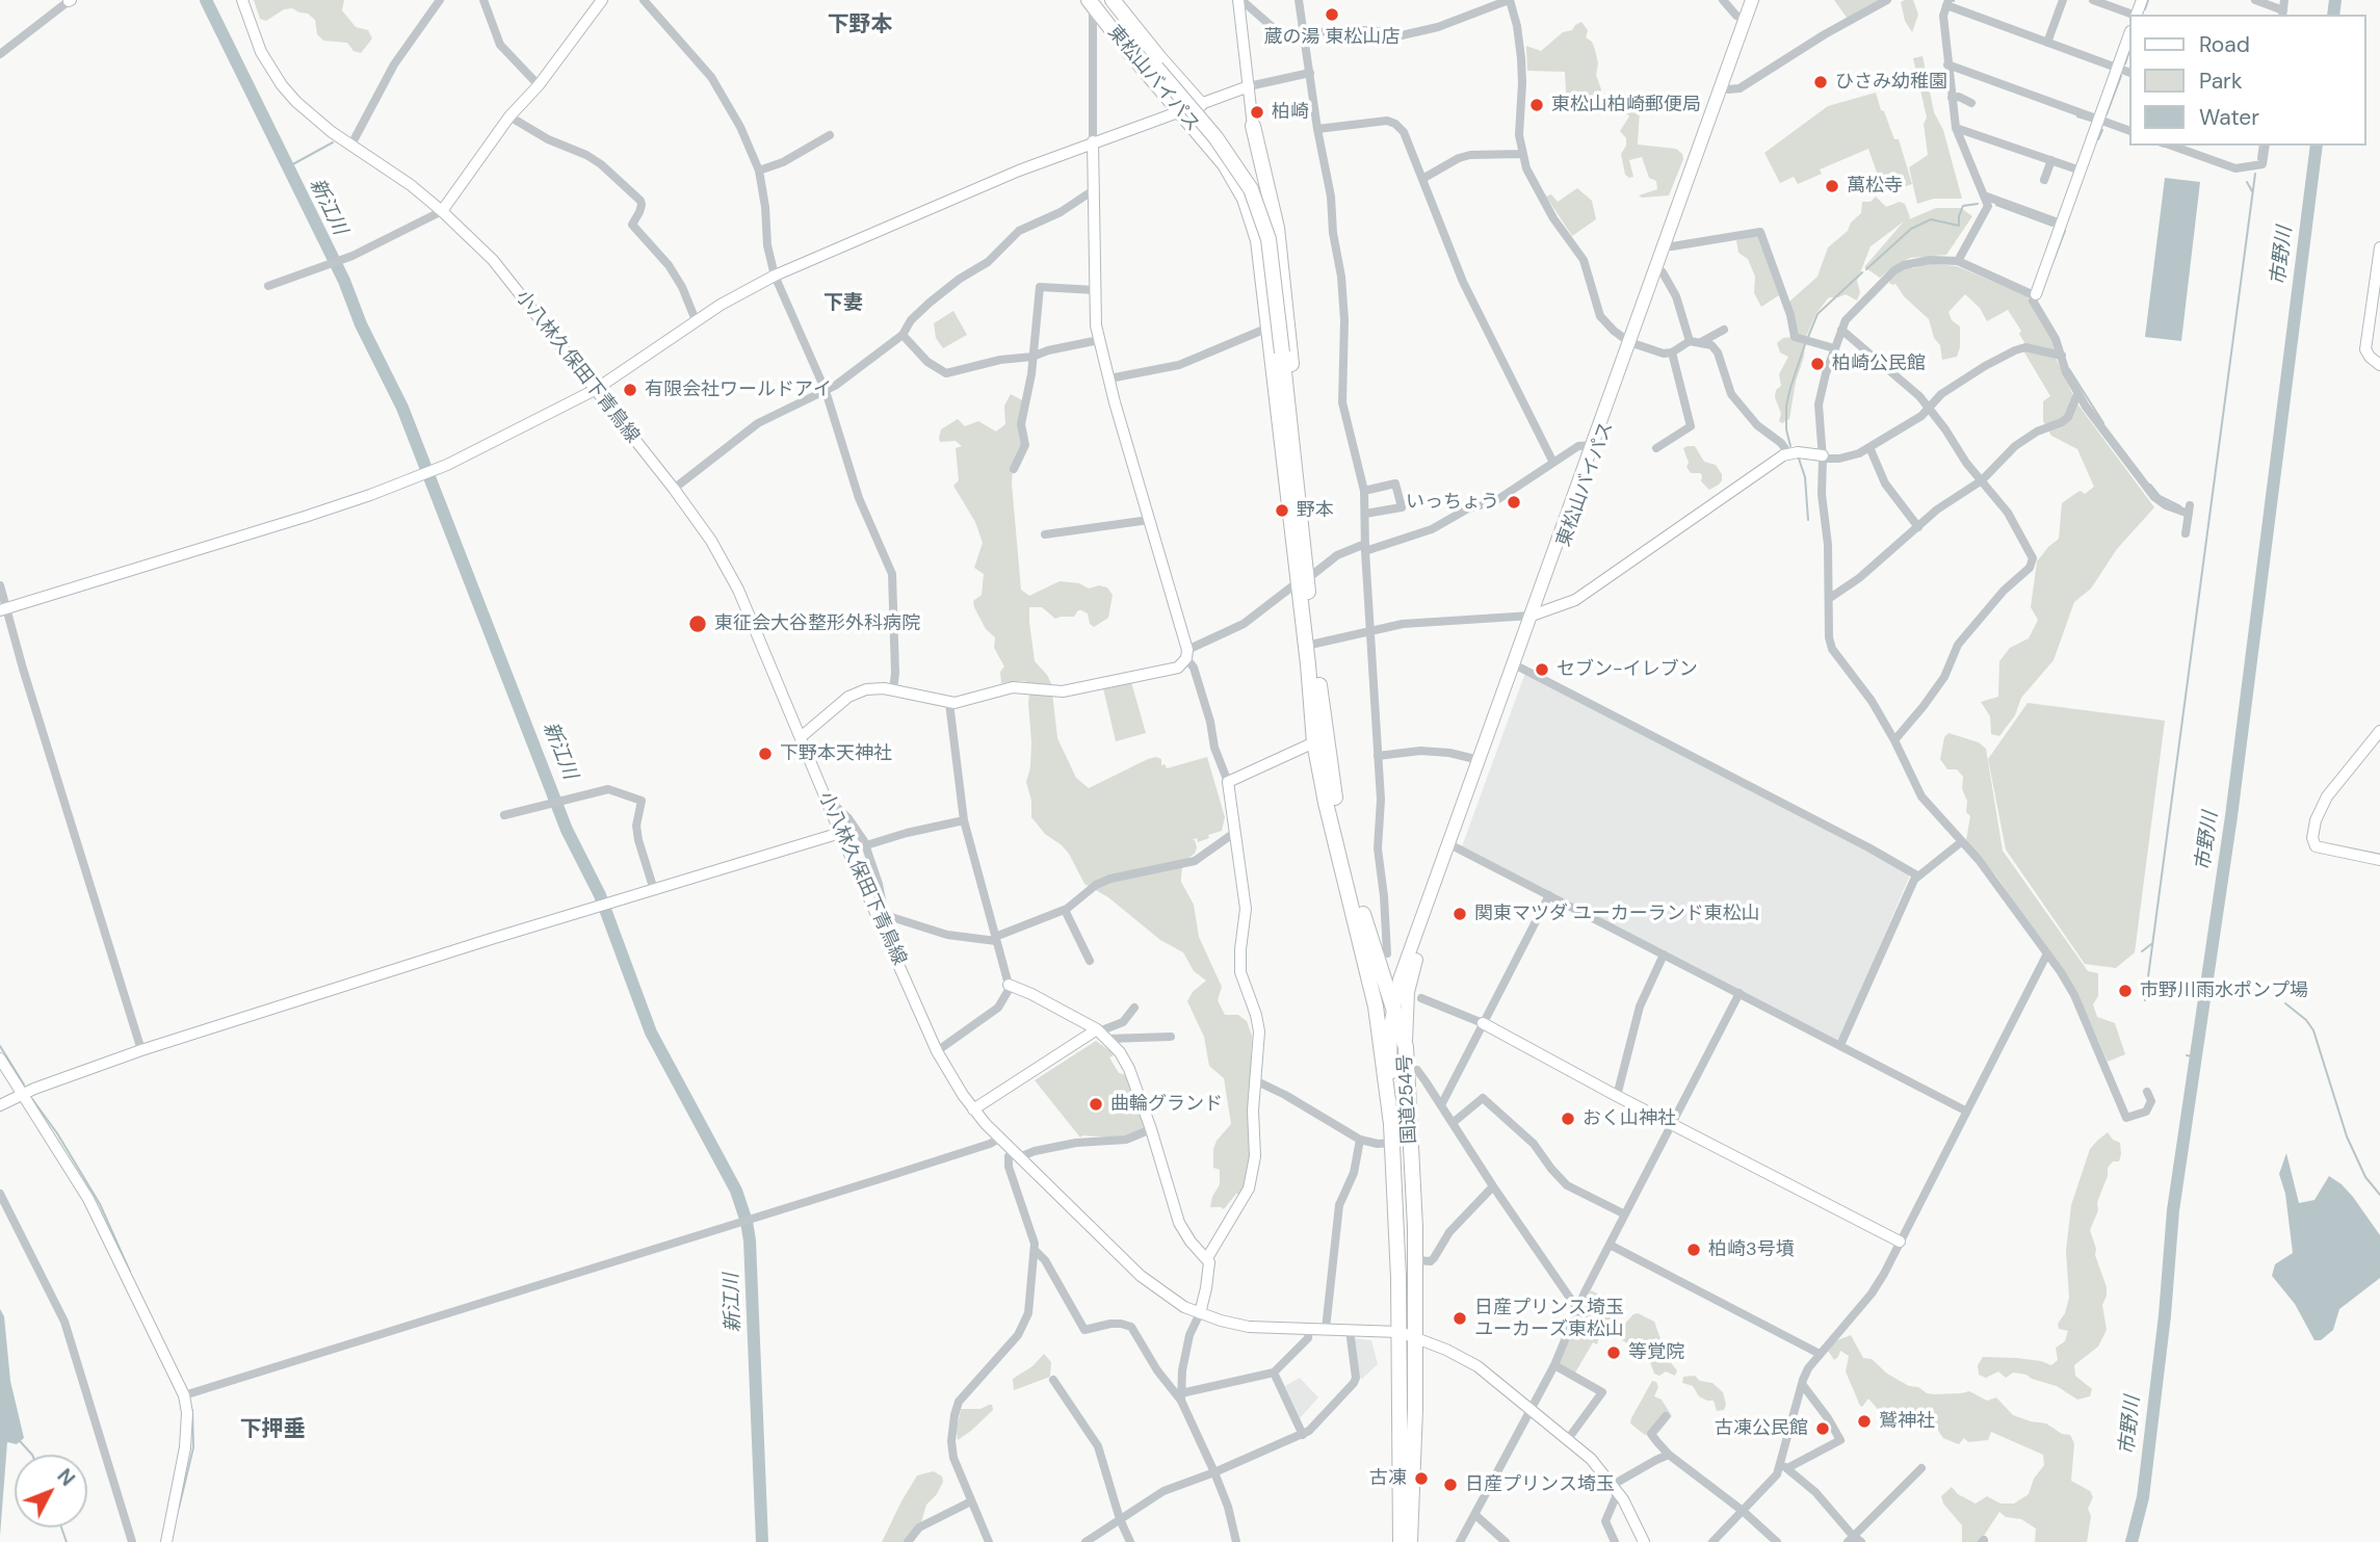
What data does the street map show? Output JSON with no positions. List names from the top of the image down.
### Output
{
  "streets": {
    "highway": ["東松山バイパス", "国道254号"],
    "street": ["小八林久保田下青鳥線"]
  },
  "crossings": [
    ["東松山バイパス", "国道254号"],
    ["小八林久保田下青鳥線", "国道254号"]
  ],
  "districts": ["下野本", "下妻", "下押垂"],
  "water": ["新江川", "市野川"],
  "places": [
    "蔵の湯 東松山店",
    "ひさみ幼稚園",
    "東松山柏崎郵便局",
    "柏崎",
    "萬松寺",
    "柏崎公民館",
    "有限会社ワールドアイ",
    "いっちょう",
    "野本",
    "東征会大谷整形外科病院",
    "セブン-イレブン",
    "下野本天神社",
    "関東マツダ ユーカーランド東松山",
    "市野川雨水ポンプ場",
    "曲輪グランド",
    "おく山神社",
    "柏崎3号墳",
    "日産プリンス埼玉 ユーカーズ東松山",
    "等覚院",
    "鷲神社",
    "古凍公民館",
    "古凍",
    "日産プリンス埼玉"
  ],
  "legend": ["Road", "Park", "Water"],
  "north": "top right"
}
